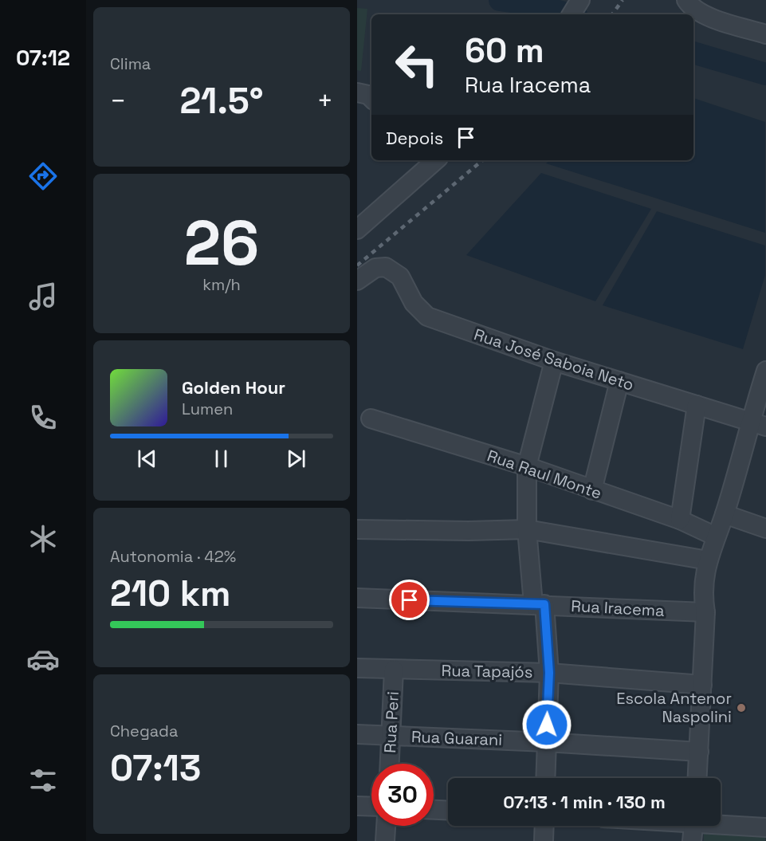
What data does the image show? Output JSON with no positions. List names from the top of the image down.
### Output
{
  "streets": {
    "street": [
      "Rua José Saboia Neto",
      "Rua Raul Monte",
      "Rua Iracema",
      "Rua Tapajós",
      "Rua Peri",
      "Rua Guarani"
    ]
  },
  "crossings": [
    ["Rua Tapajós", "Rua Peri"],
    ["Rua Peri", "Rua Guarani"]
  ],
  "places": ["Escola Antenor Naspolini"],
  "page": {
    "tabs": "07:12",
    "tile": [
      "Clima",
      ["26", "km/h"],
      ["Autonomia · 42%", "210 km"],
      ["Chegada", "07:13"]
    ],
    "turn": ["60 m", "Rua Iracema"],
    "heat": ["−", "21.5°", "+"],
    "then": "Depois",
    "song": ["Golden Hour", "Lumen"],
    "limit": "30",
    "trip": "07:13 · 1 min · 130 m"
  }
}
